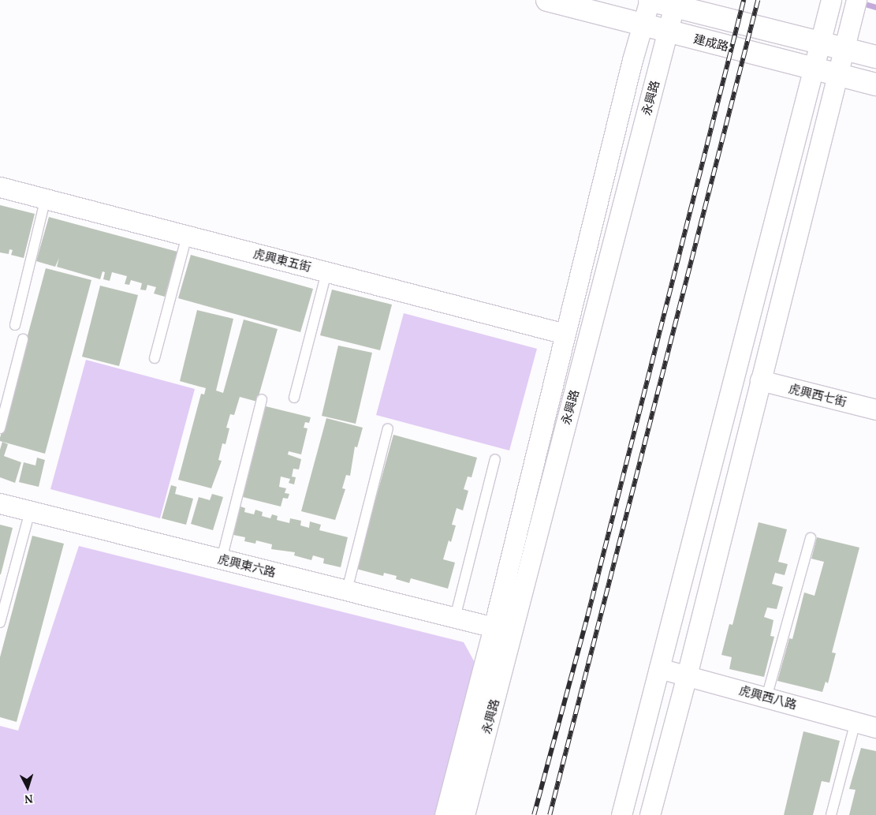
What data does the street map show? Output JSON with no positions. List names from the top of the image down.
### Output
{
  "streets": {
    "street": [
      "建成路",
      "永興路",
      "虎興東五街",
      "虎興西七街",
      "虎興東六路",
      "虎興西八路"
    ]
  },
  "crossings": [
    ["建成路", "永興路"],
    ["永興路", "虎興東五街"],
    ["永興路", "虎興東六路"]
  ],
  "north": "bottom"
}
